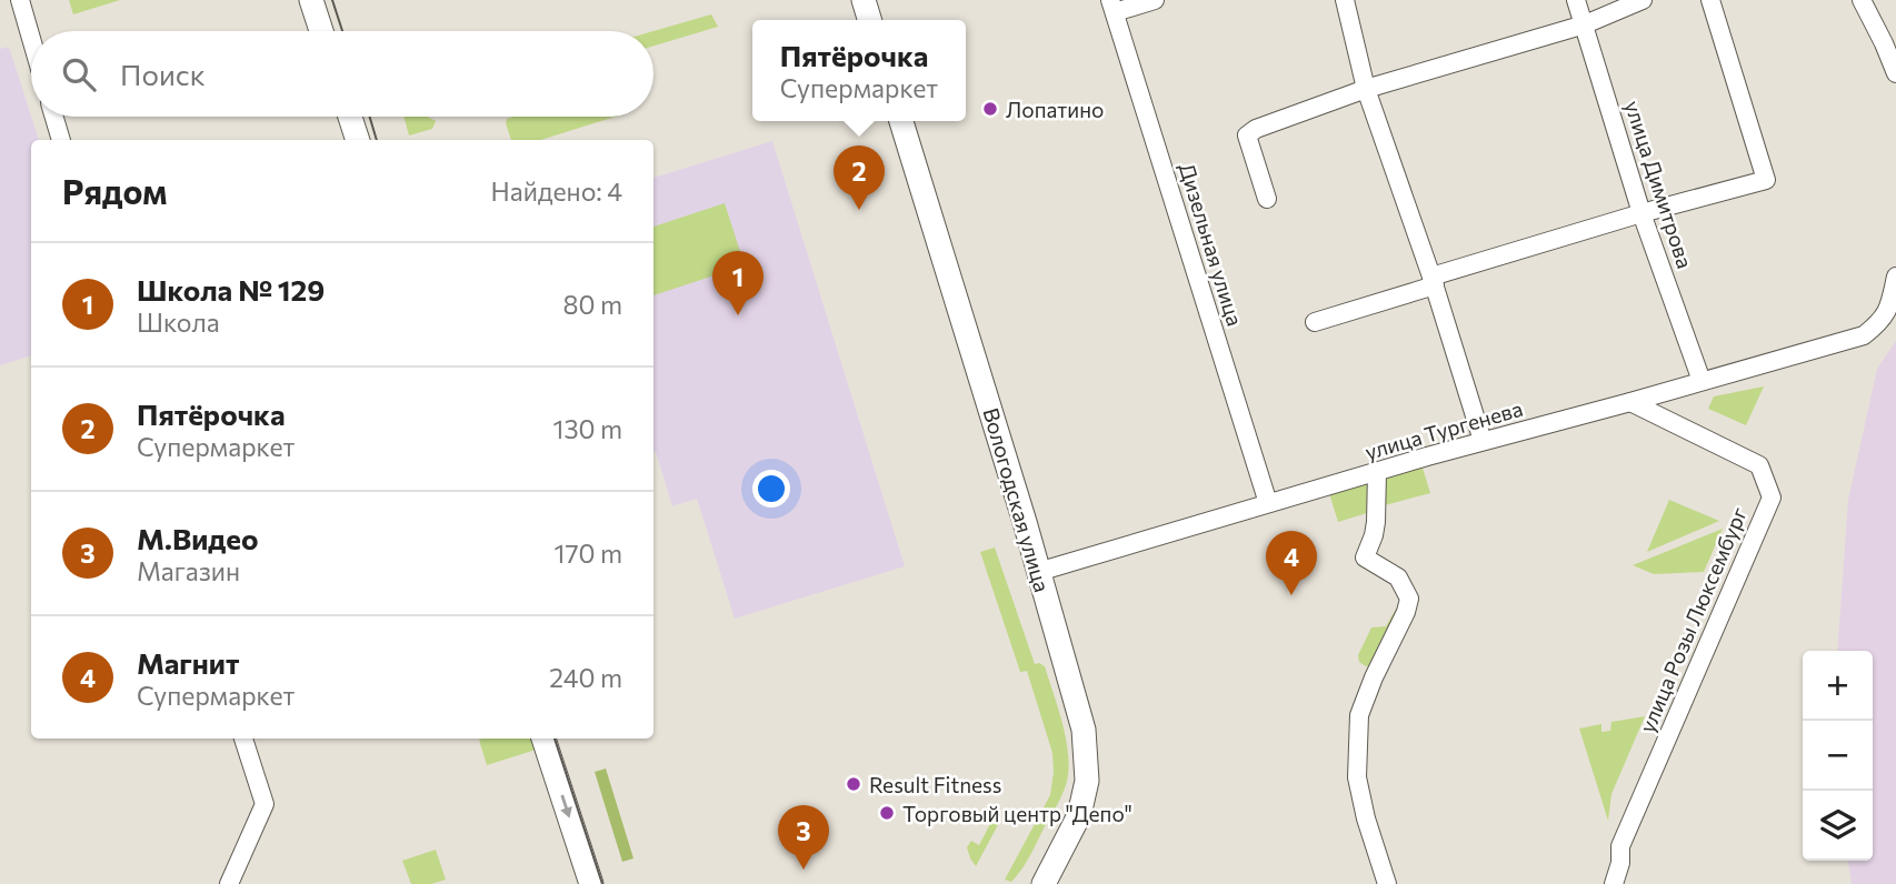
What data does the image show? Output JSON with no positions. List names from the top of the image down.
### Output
{
  "streets": {
    "main road": ["Вологодская улица"],
    "street": [
      "улица Димитрова",
      "Дизельная улица",
      "улица Тургенева",
      "улица Розы Люксембург"
    ]
  },
  "crossings": [
    ["улица Димитрова", "улица Тургенева"],
    ["Дизельная улица", "улица Тургенева"],
    ["улица Тургенева", "Вологодская улица"],
    ["улица Тургенева", "улица Розы Люксембург"]
  ],
  "places": ["Лопатино", "Result Fitness", "Торговый центр \"Депо\""],
  "page": {
    "popup": ["Пятёрочка", "Супермаркет"],
    "search": "Поиск",
    "heading": ["Рядом", "Найдено: 4"],
    "pins": [
      "2",
      "1",
      "4",
      "3"
    ],
    "list": [
      {
        "mark": "1",
        "name": "Школа № 129",
        "note": "Школа",
        "value": "80 m"
      },
      {
        "mark": "2",
        "name": "Пятёрочка",
        "note": "Супермаркет",
        "value": "130 m"
      },
      {
        "mark": "3",
        "name": "М.Видео",
        "note": "Магазин",
        "value": "170 m"
      },
      {
        "mark": "4",
        "name": "Магнит",
        "note": "Супермаркет",
        "value": "240 m"
      }
    ],
    "map_buttons": ["+", "−"]
  }
}
